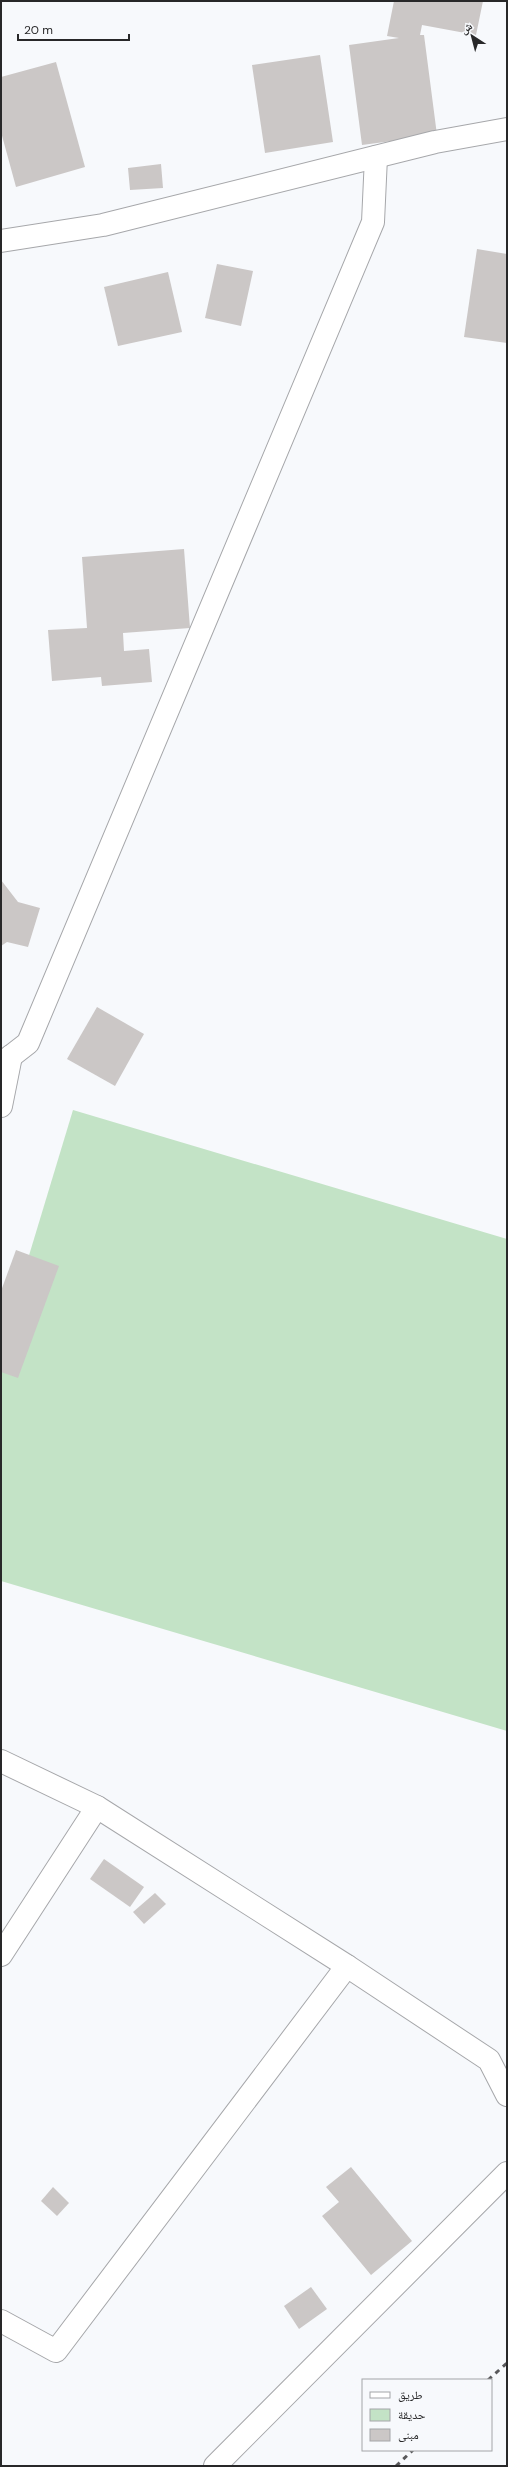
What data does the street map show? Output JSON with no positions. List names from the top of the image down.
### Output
{
  "legend": ["طريق", "حديقة", "مبنى"],
  "scale_bar": "20 m",
  "north": "top left"
}
